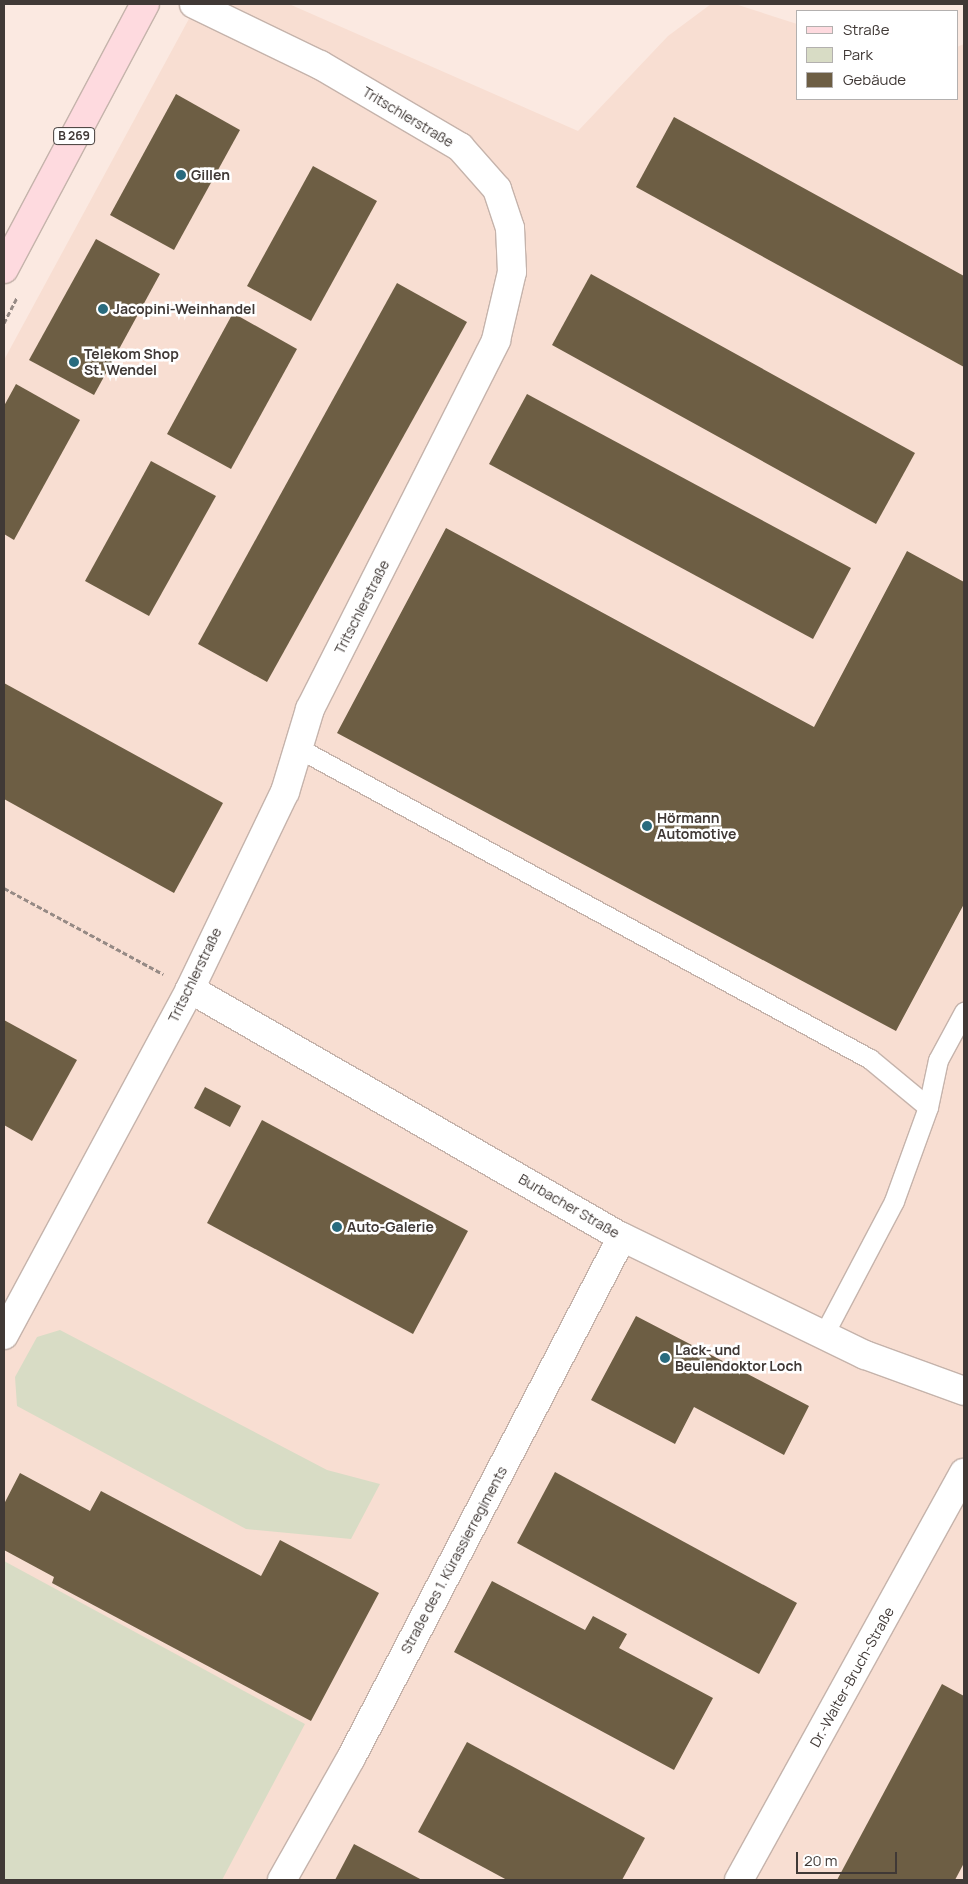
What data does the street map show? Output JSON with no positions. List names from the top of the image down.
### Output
{
  "streets": {
    "main road": ["B 269"],
    "street": [
      "Tritschlerstraße",
      "Burbacher Straße",
      "Straße des 1. Kürassierregiments",
      "Dr.-Walter-Bruch-Straße"
    ]
  },
  "crossings": [
    ["Tritschlerstraße", "Burbacher Straße"],
    ["Burbacher Straße", "Straße des 1. Kürassierregiments"]
  ],
  "places": [
    "Gillen",
    "Jacopini-Weinhandel",
    "Telekom Shop St. Wendel",
    "Hörmann Automotive",
    "Auto-Galerie",
    "Lack- und Beulendoktor Loch"
  ],
  "legend": ["Straße", "Park", "Gebäude"],
  "scale_bar": "20 m"
}
